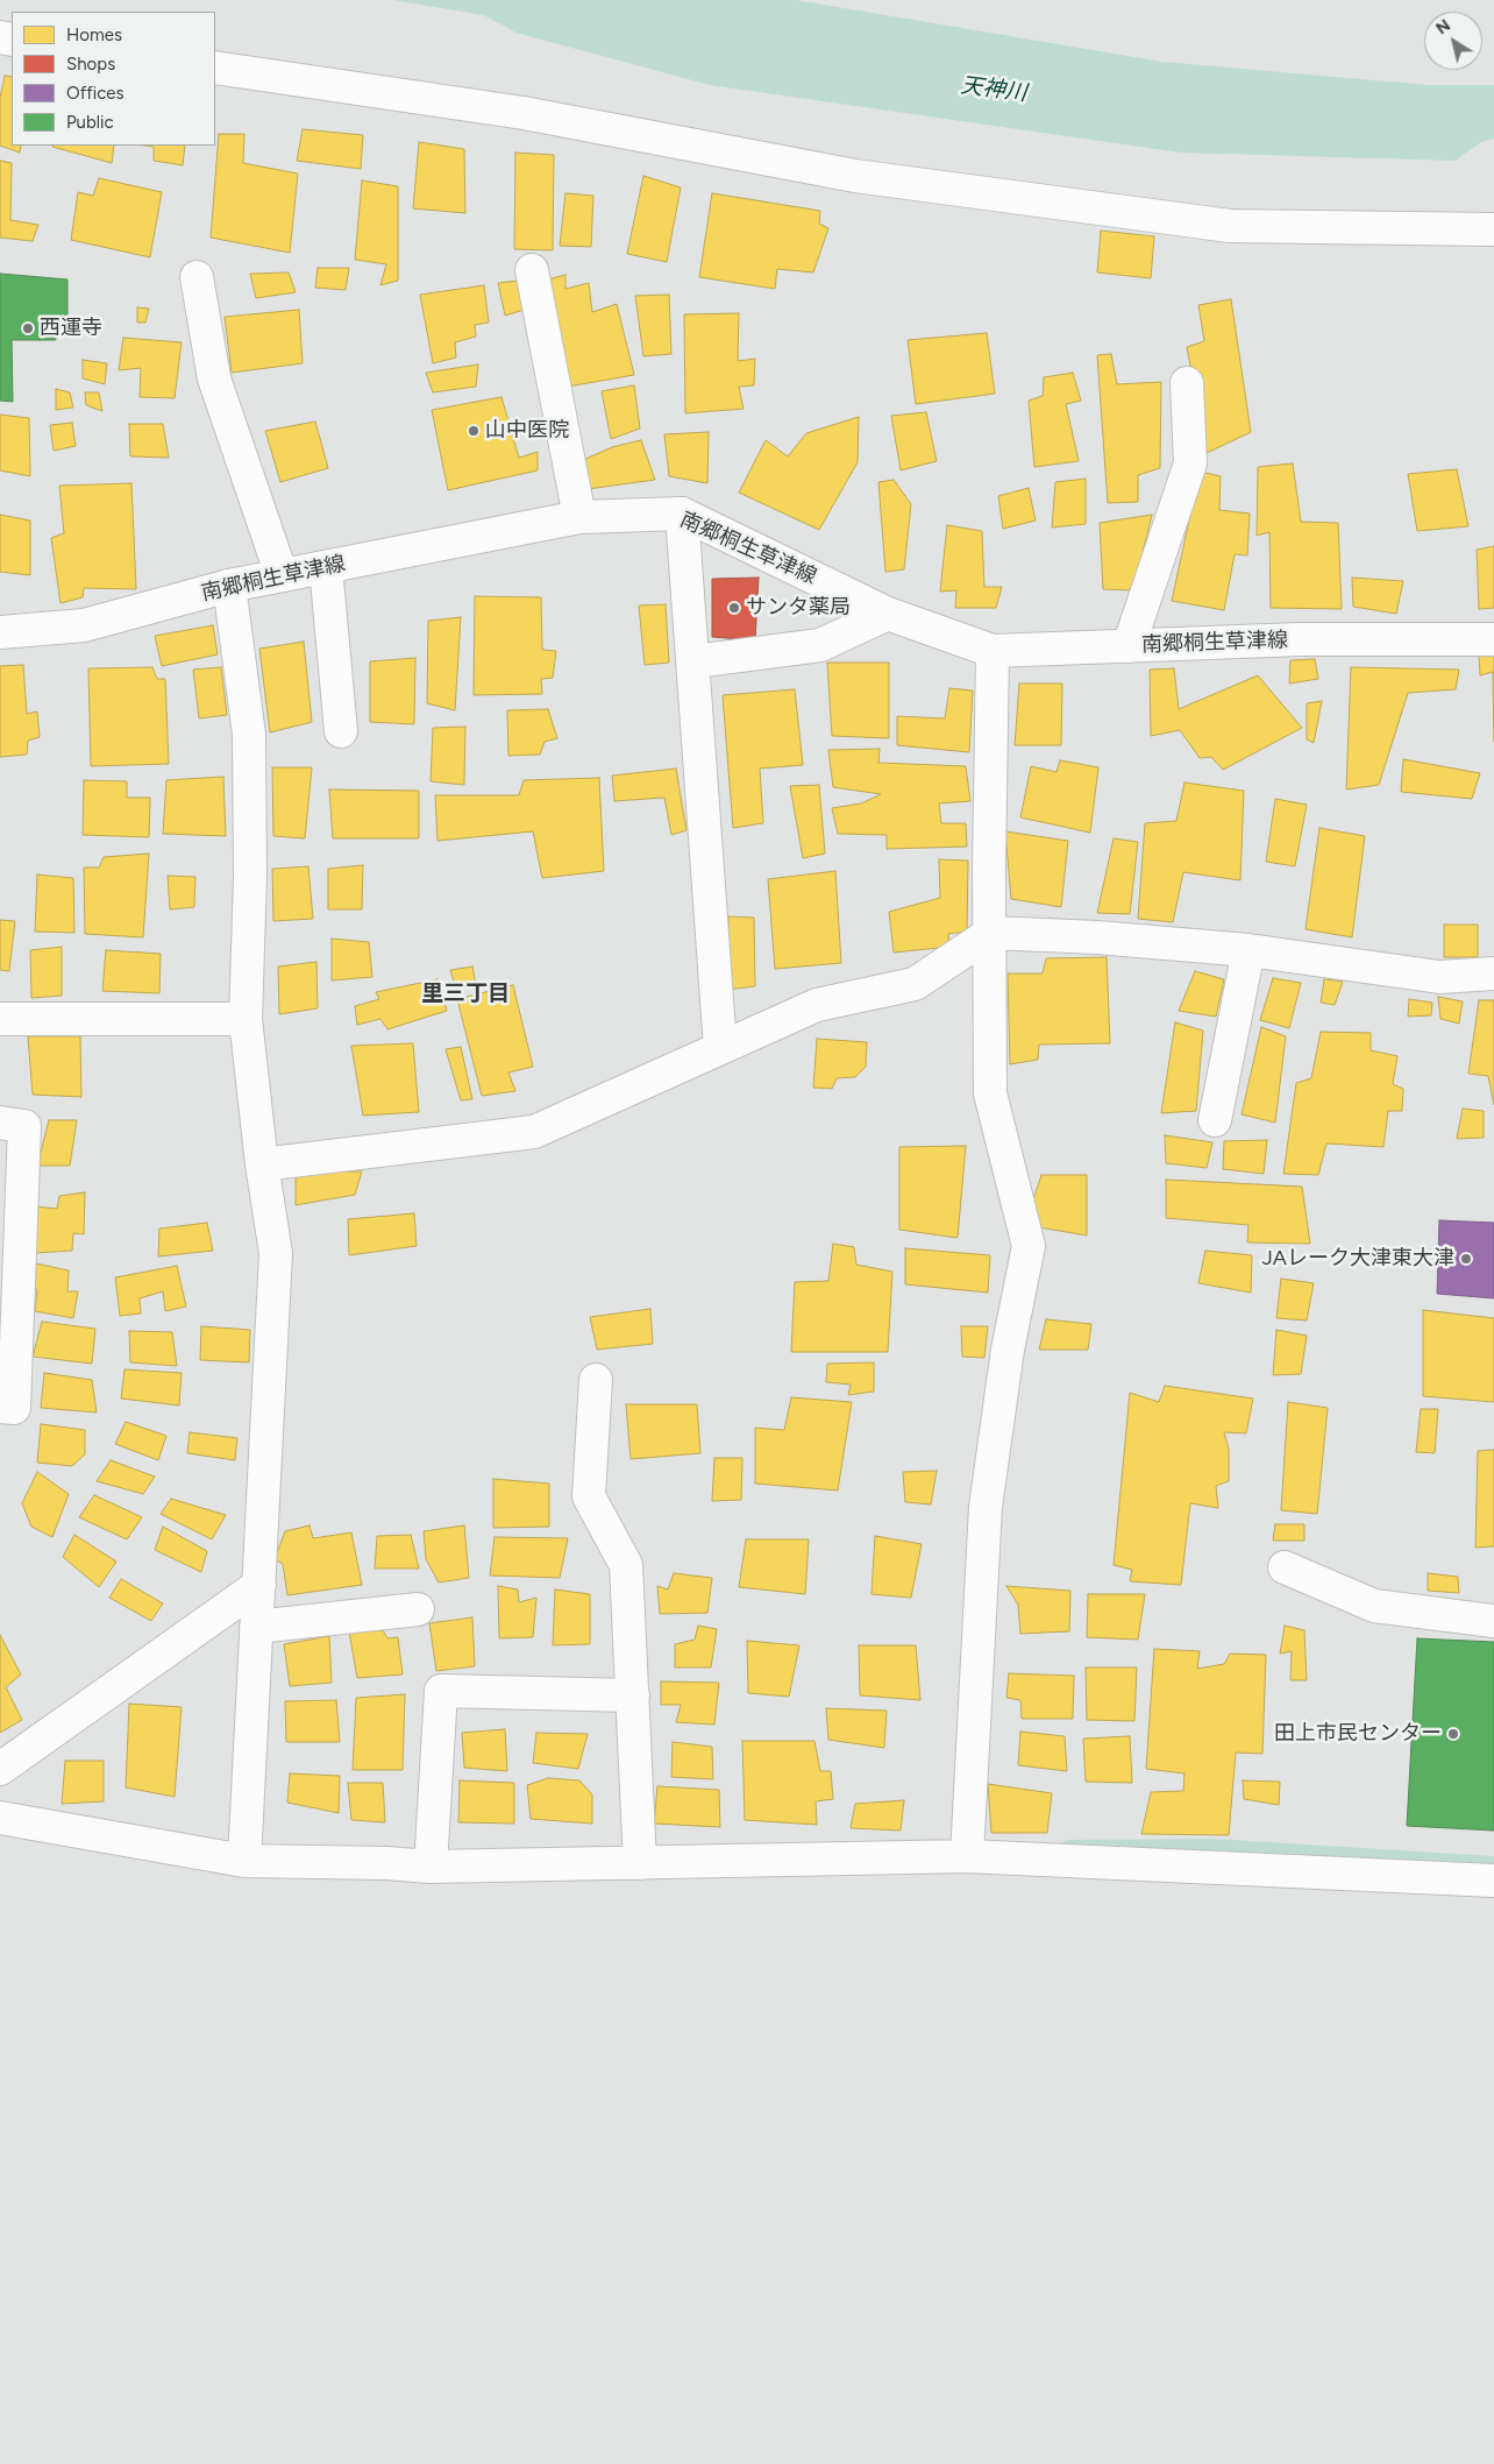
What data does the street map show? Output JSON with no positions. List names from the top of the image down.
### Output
{
  "streets": {
    "street": ["南郷桐生草津線"]
  },
  "districts": ["里三丁目"],
  "water": ["天神川"],
  "places": [
    "西運寺",
    "山中医院",
    "サンタ薬局",
    "JAレーク大津東大津",
    "田上市民センター"
  ],
  "legend": [
    "Homes",
    "Shops",
    "Offices",
    "Public"
  ],
  "north": "top left"
}
